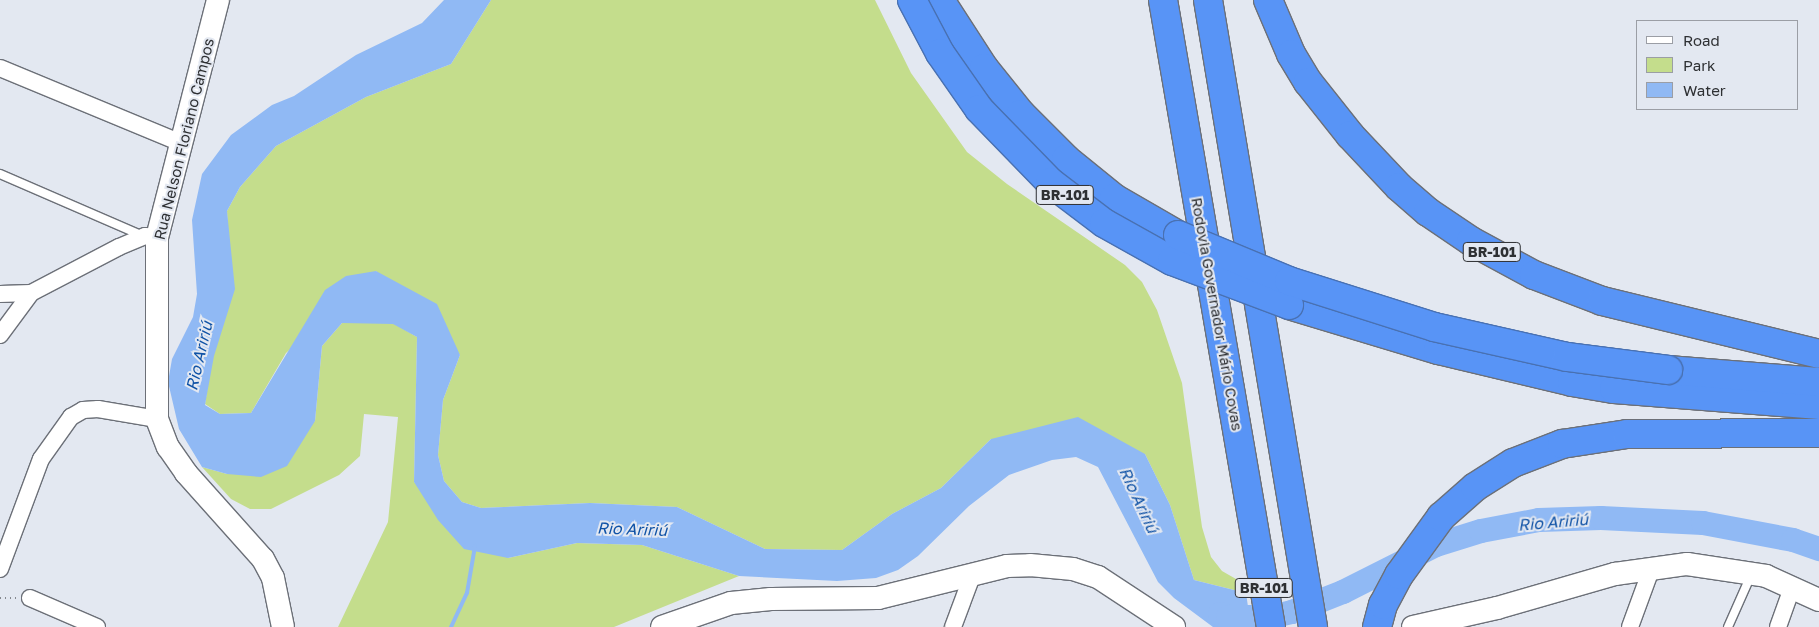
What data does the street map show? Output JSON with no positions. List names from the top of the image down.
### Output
{
  "streets": {
    "highway": ["BR-101", "Rodovia Governador Mário Covas"],
    "main road": ["Rua Nelson Floriano Campos"]
  },
  "water": ["Rio Aririú"],
  "legend": ["Road", "Park", "Water"]
}
